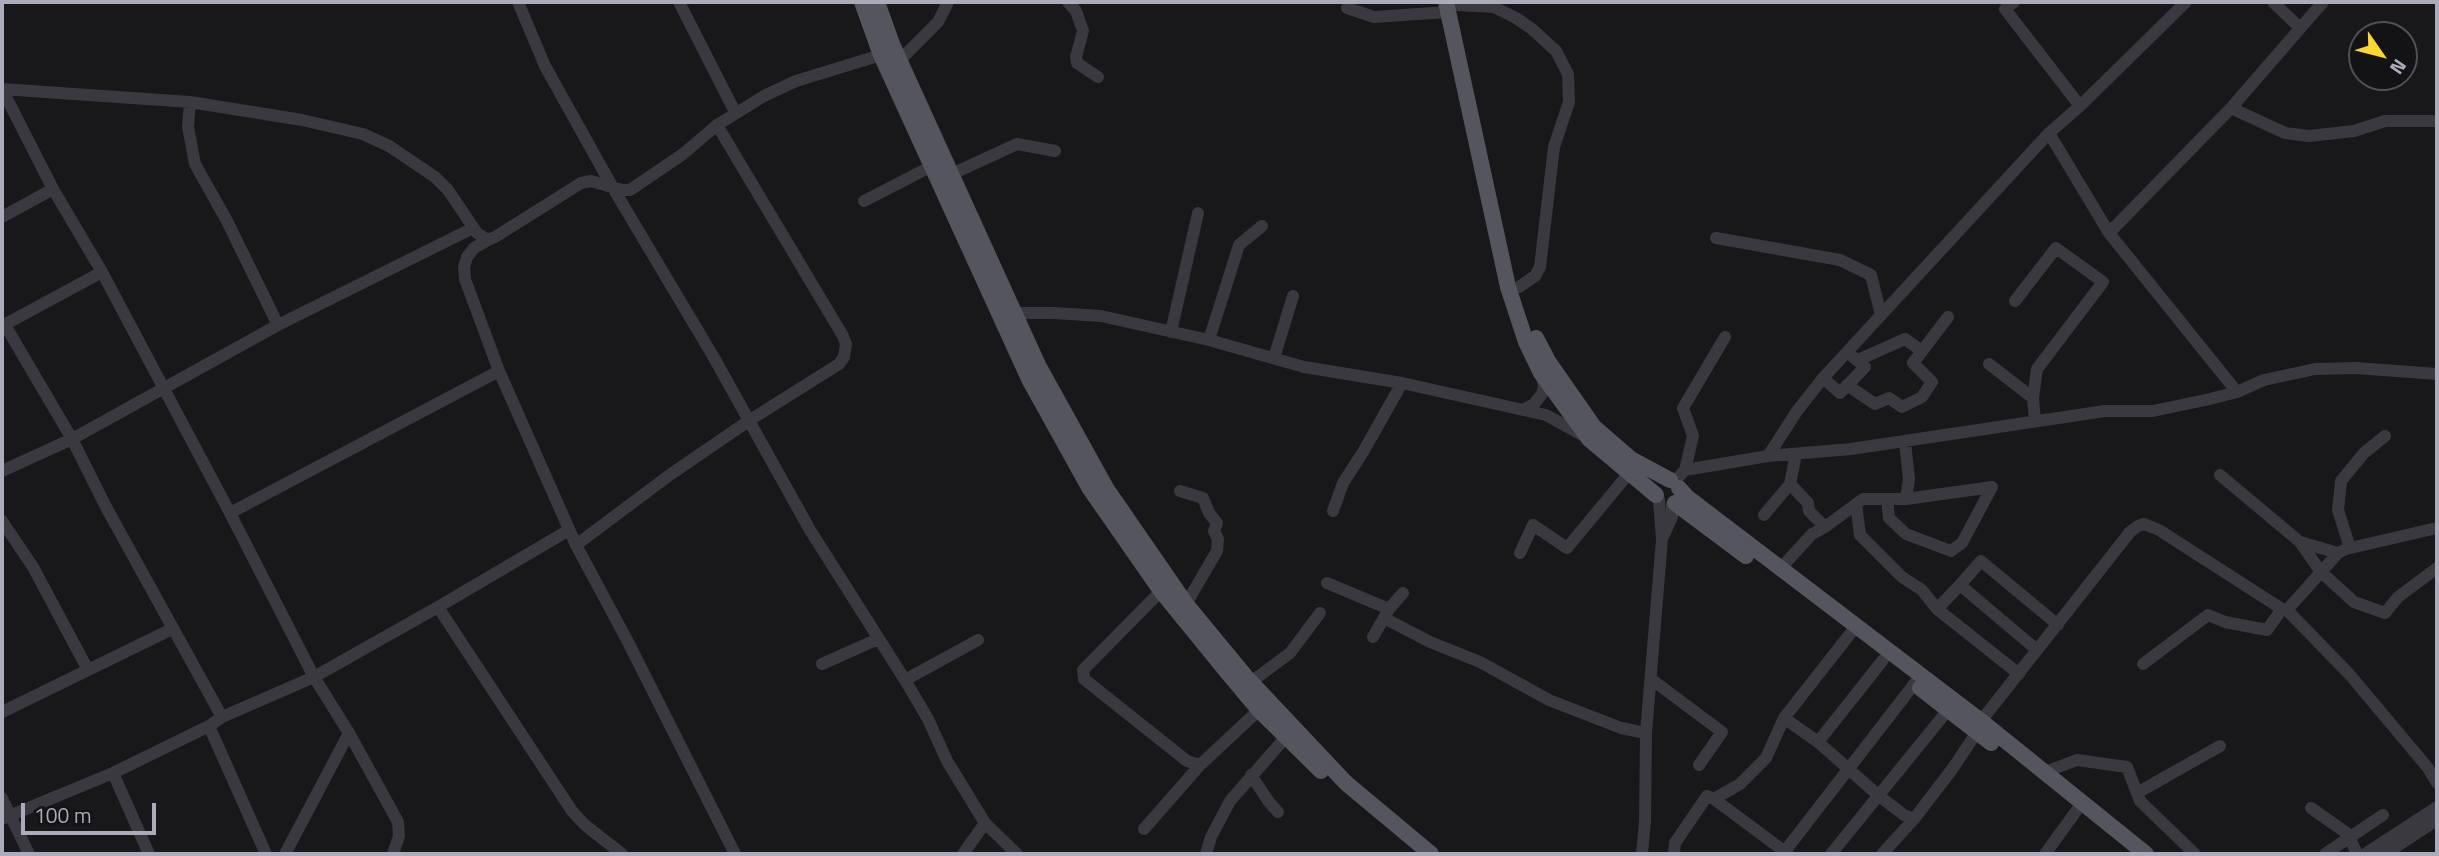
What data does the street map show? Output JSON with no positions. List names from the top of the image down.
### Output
{
  "scale_bar": "100 m",
  "north": "bottom right"
}
